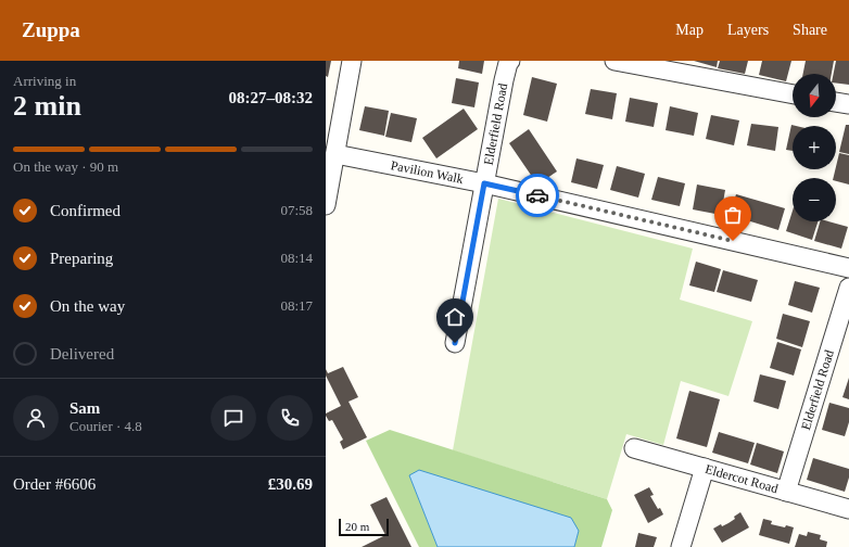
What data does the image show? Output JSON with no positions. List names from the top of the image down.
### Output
{
  "streets": {
    "street": ["Elderfield Road", "Pavilion Walk", "Eldercot Road"]
  },
  "crossings": [
    ["Elderfield Road", "Pavilion Walk"],
    ["Elderfield Road", "Eldercot Road"]
  ],
  "scale_bar": "20 m",
  "north": "bottom",
  "page": {
    "header": "Zuppa",
    "nav": ["Map", "Layers", "Share"],
    "heading": ["2 min", "Arriving in", "08:27–08:32"],
    "panel": [
      "Sam",
      "Courier · 4.8",
      "Order #6606",
      "£30.69"
    ],
    "map_buttons": ["+", "−"],
    "bar": "On the way · 90 m",
    "list": [
      ["Confirmed", "07:58"],
      ["Preparing", "08:14"],
      ["On the way", "08:17"],
      "Delivered"
    ],
    "scale": "20 m"
  }
}
